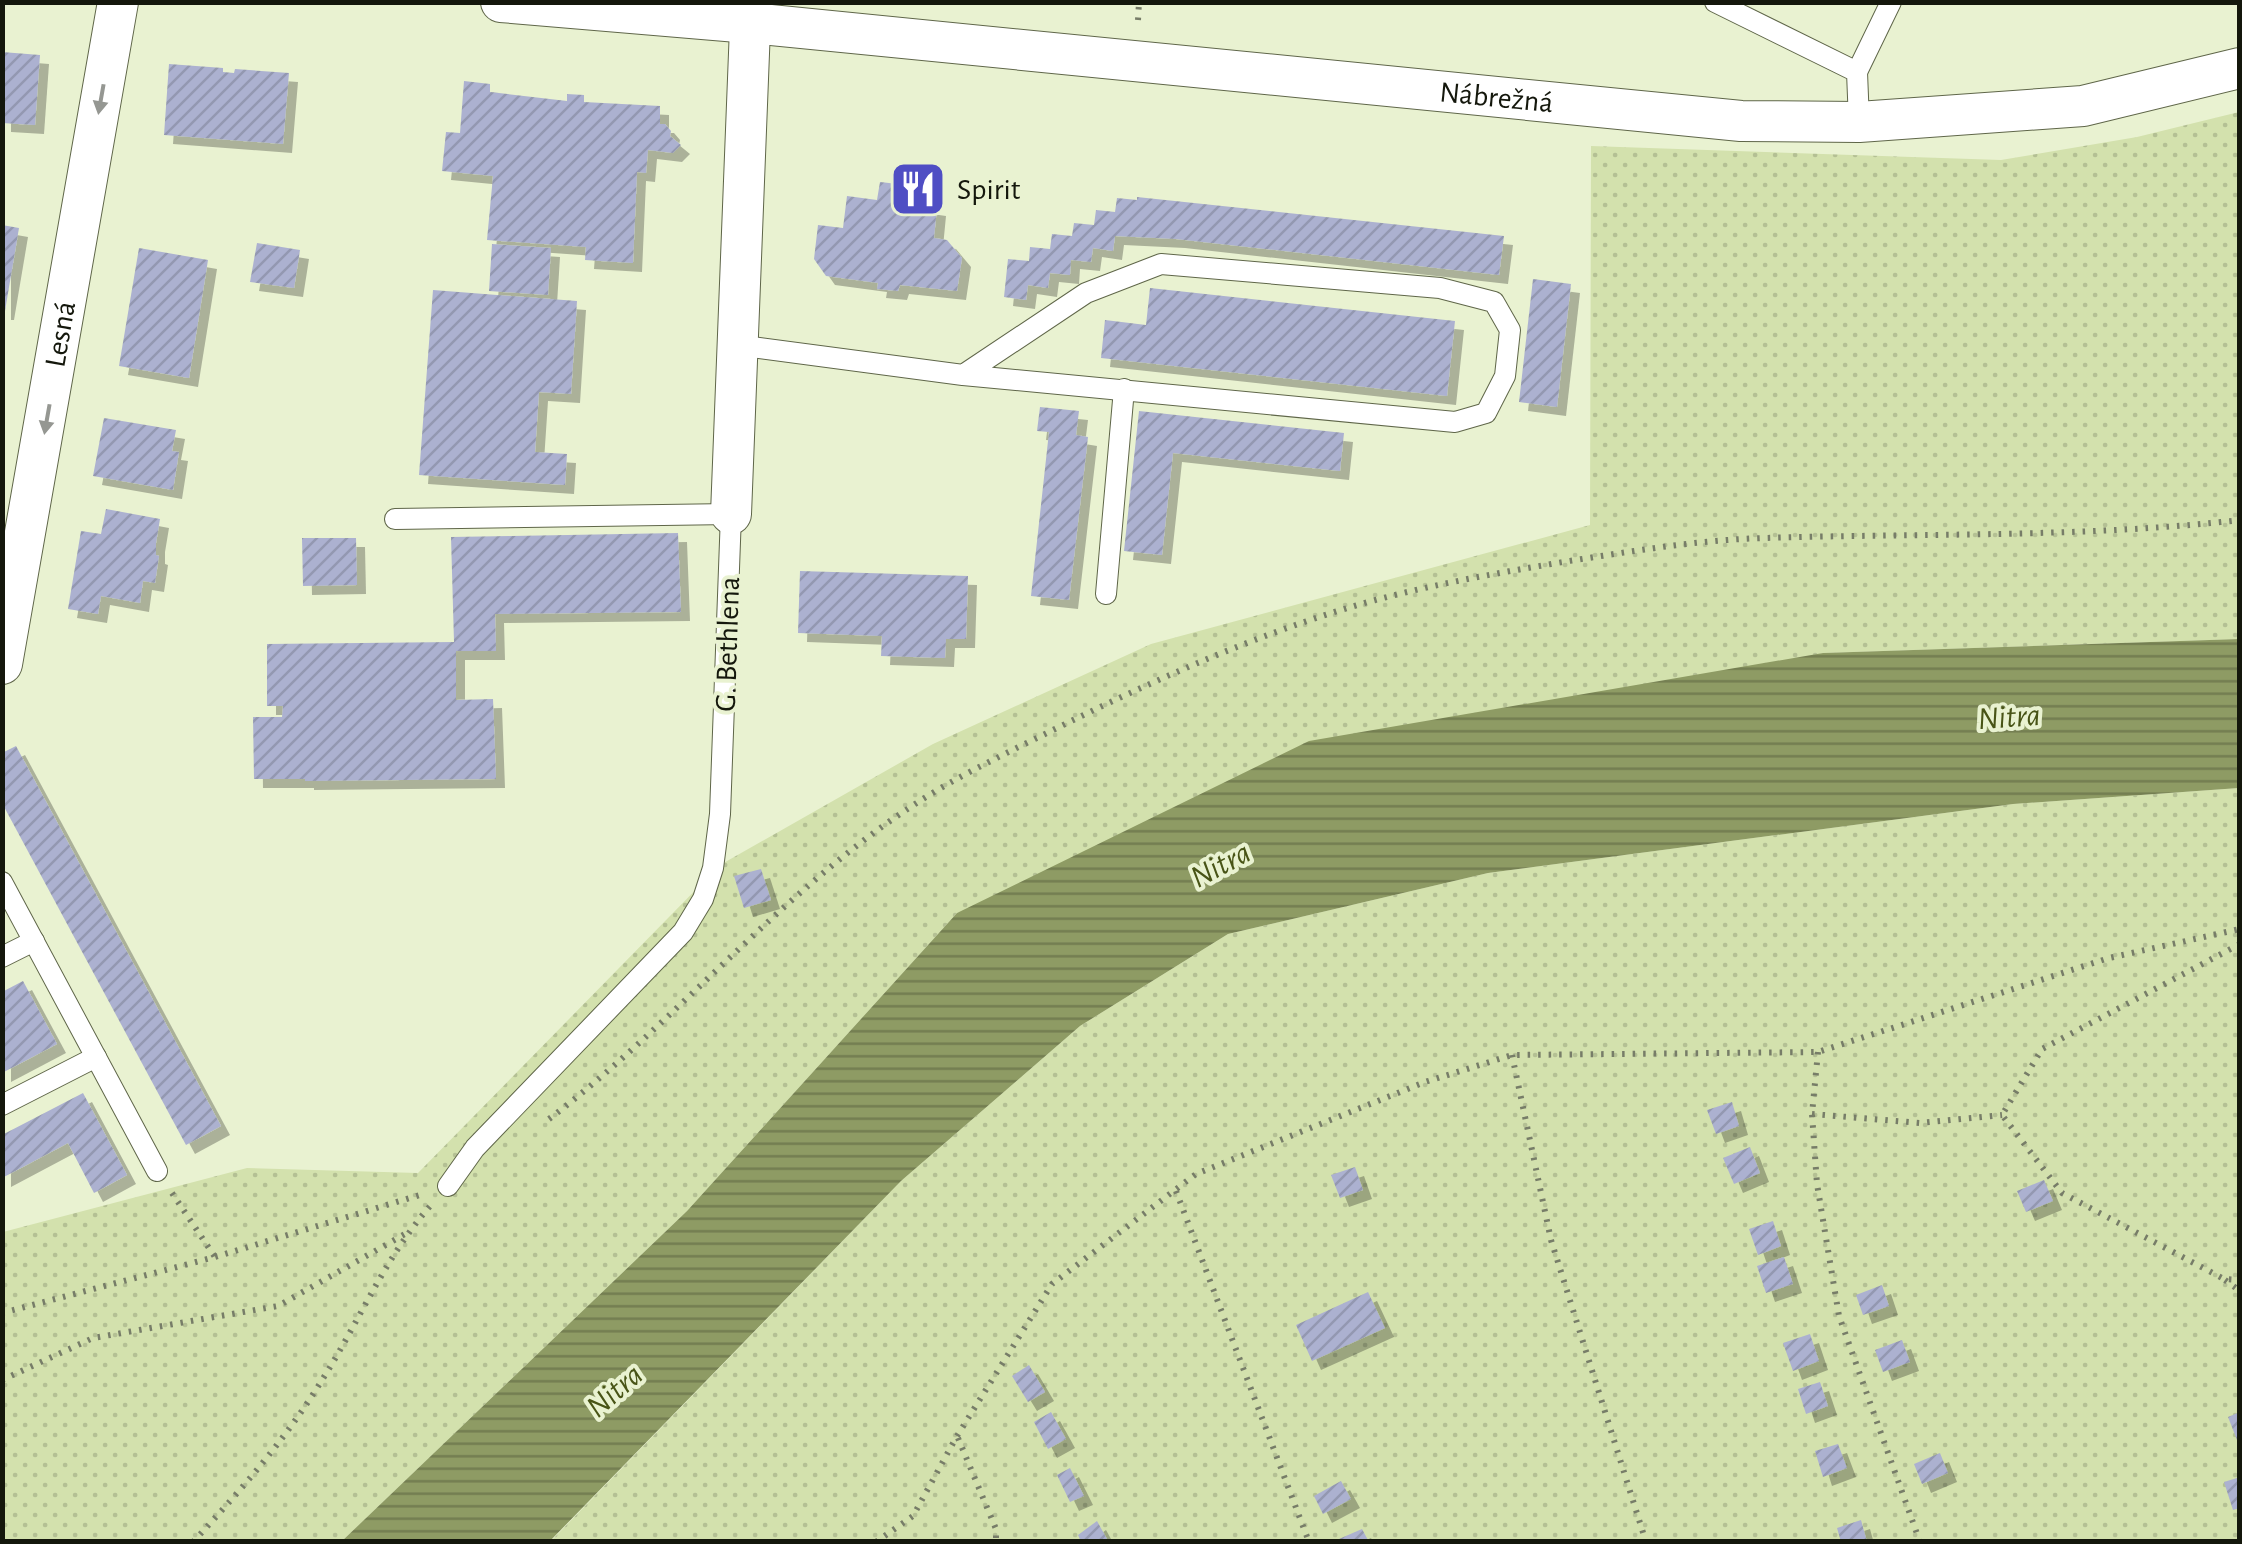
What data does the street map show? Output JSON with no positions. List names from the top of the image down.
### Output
{
  "streets": {
    "street": ["Nábrežná", "Lesná", "G. Bethlena"]
  },
  "crossings": [
    ["Nábrežná", "G. Bethlena"]
  ],
  "one_way": ["Lesná"],
  "water": ["Nitra"],
  "places": {
    "restaurant": ["Spirit"]
  }
}
